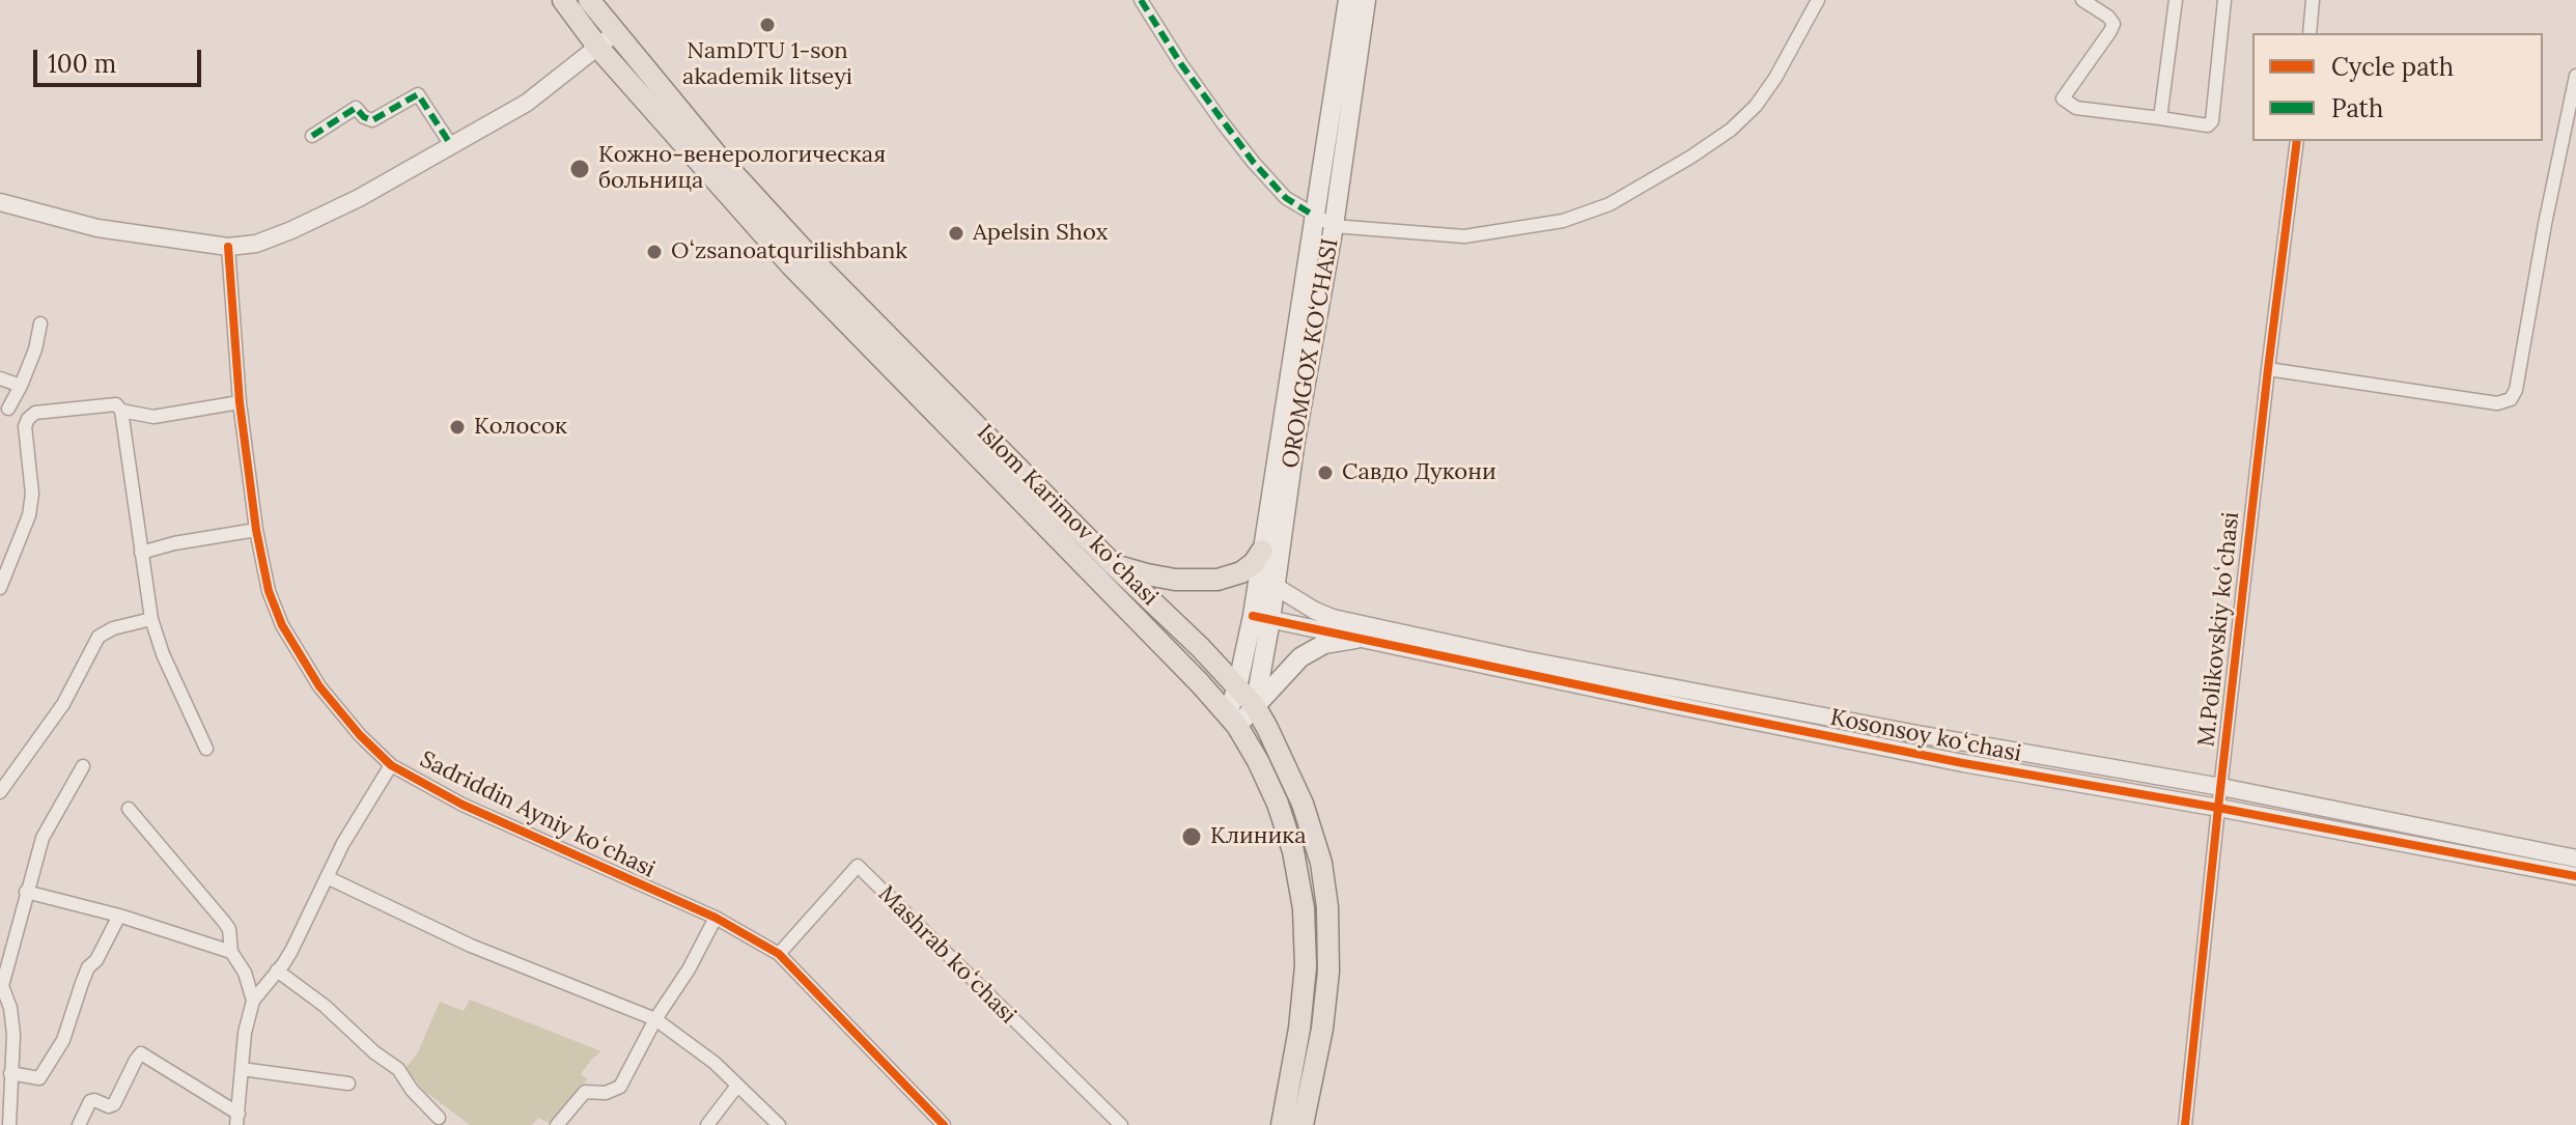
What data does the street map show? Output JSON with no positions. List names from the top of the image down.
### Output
{
  "streets": {
    "main road": ["OROMGOX KO‘CHASI", "Islom Karimov koʻchasi"],
    "street": [
      "M.Polikovskiy koʻchasi",
      "Kosonsoy koʻchasi",
      "Sadriddin Ayniy koʻchasi",
      "Mashrab koʻchasi"
    ]
  },
  "crossings": [
    ["OROMGOX KO‘CHASI", "Islom Karimov koʻchasi"],
    ["OROMGOX KO‘CHASI", "Kosonsoy koʻchasi"],
    ["M.Polikovskiy koʻchasi", "Kosonsoy koʻchasi"],
    ["Sadriddin Ayniy koʻchasi", "Mashrab koʻchasi"]
  ],
  "places": [
    "NamDTU 1-son akademik litseyi",
    "Кожно-венерологическая больница",
    "Apelsin Shox",
    "Oʻzsanoatqurilishbank",
    "Колосок",
    "Савдо Дукони",
    "Клиника"
  ],
  "legend": ["Cycle path", "Path"],
  "scale_bar": "100 m"
}
